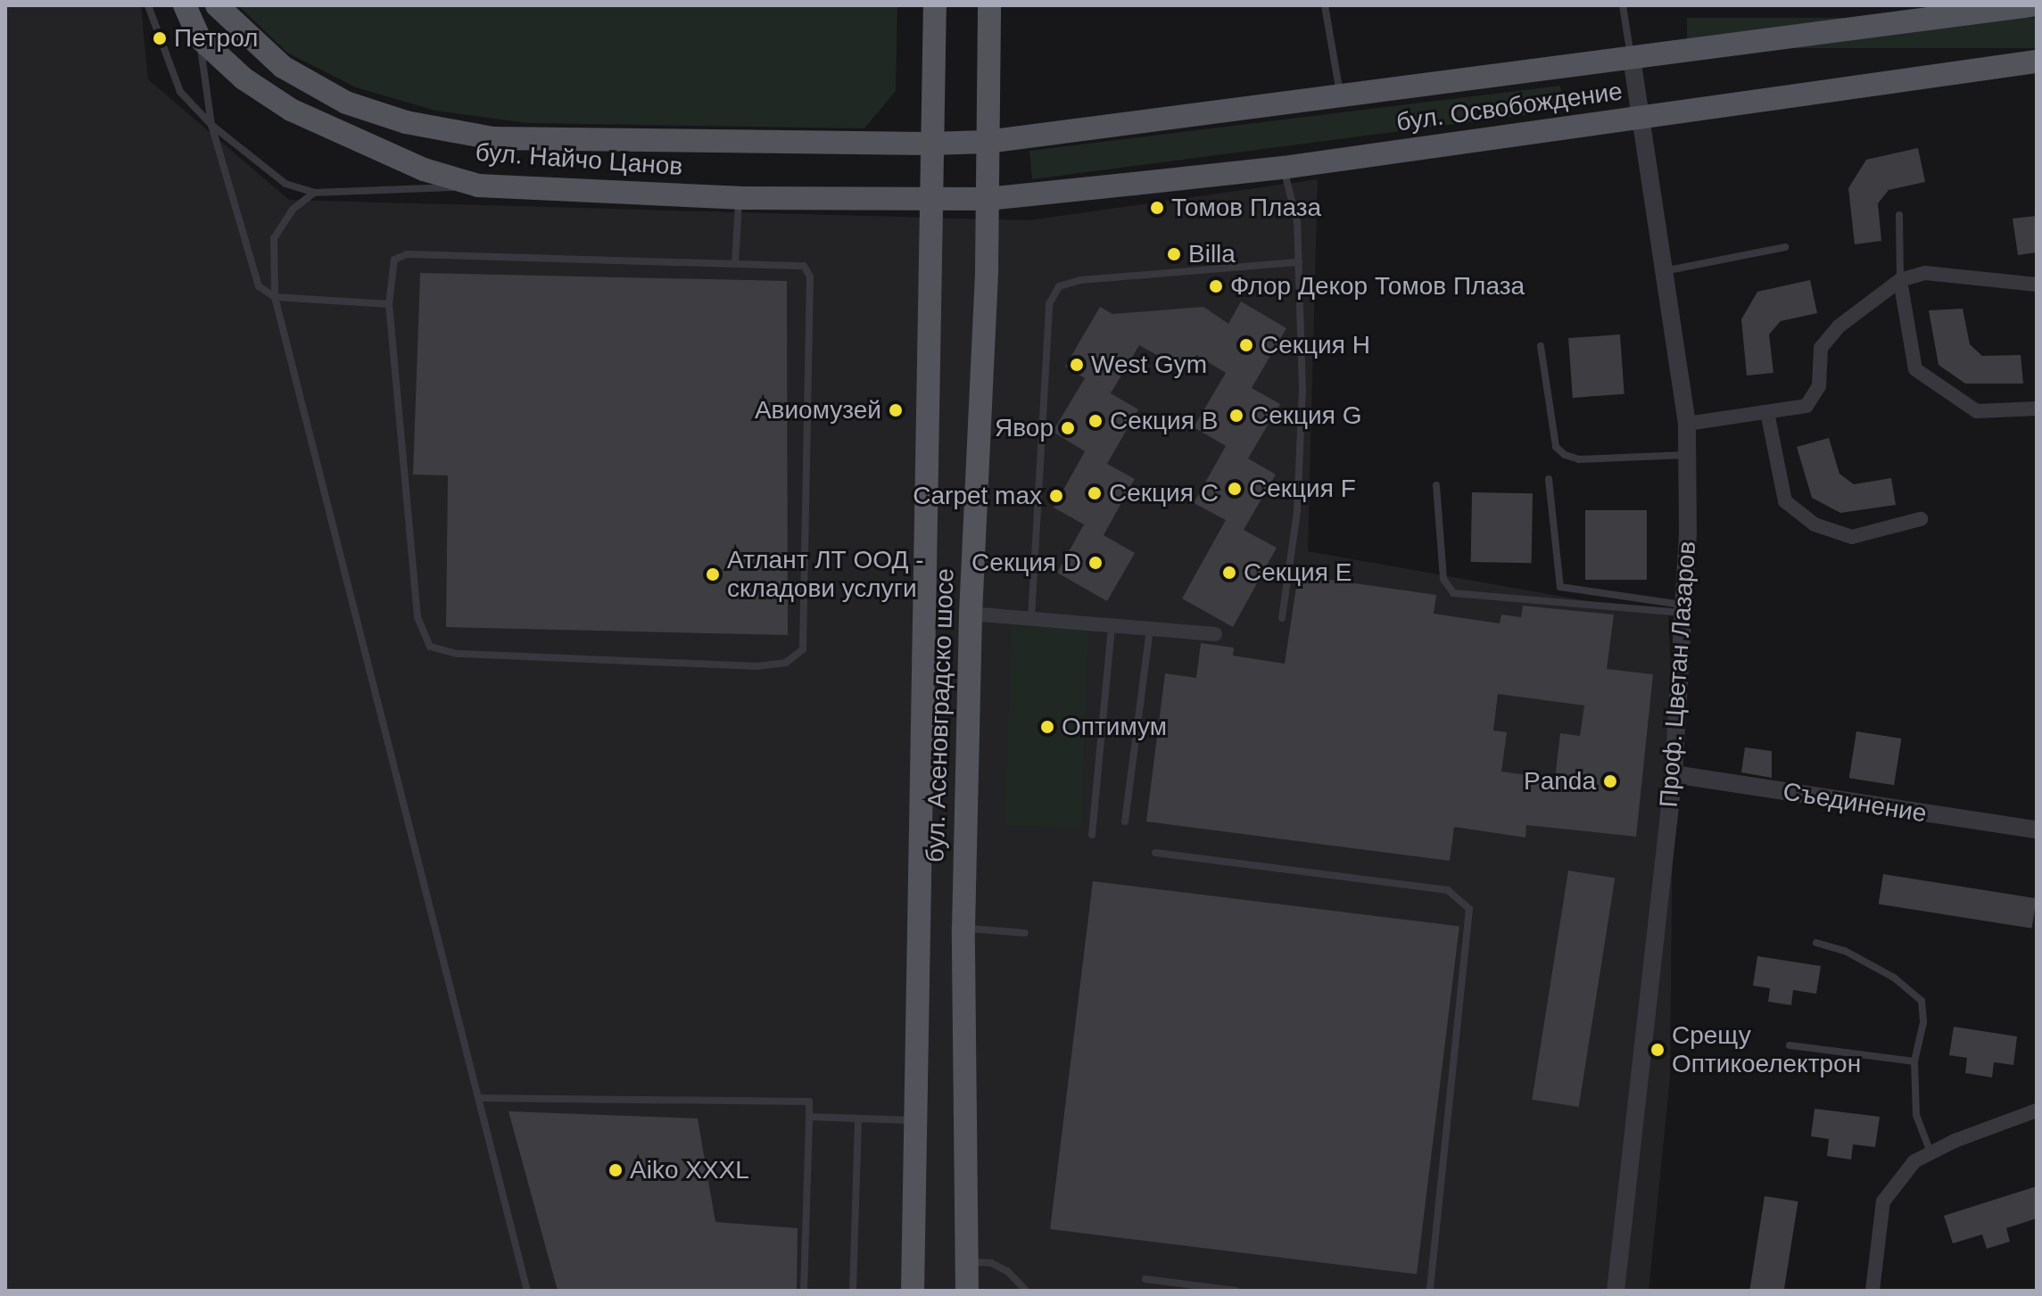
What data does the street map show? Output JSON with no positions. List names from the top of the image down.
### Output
{
  "streets": {
    "main road": ["бул. Освобождение", "бул. Найчо Цанов", "бул. Асеновградско шосе"],
    "street": ["Проф. Цветан Лазаров", "Съединение"]
  },
  "crossings": [
    ["бул. Освобождение", "бул. Найчо Цанов"],
    ["бул. Освобождение", "Проф. Цветан Лазаров"],
    ["бул. Освобождение", "бул. Асеновградско шосе"],
    ["бул. Найчо Цанов", "бул. Асеновградско шосе"],
    ["Проф. Цветан Лазаров", "Съединение"]
  ],
  "places": [
    "Петрол",
    "Томов Плаза",
    "Billa",
    "Флор Декор Томов Плаза",
    "Секция H",
    "West Gym",
    "Авиомузей",
    "Секция G",
    "Секция B",
    "Явор",
    "Секция F",
    "Секция C",
    "Carpet max",
    "Секция D",
    "Секция E",
    "Атлант ЛТ ООД - складови услуги",
    "Оптимум",
    "Panda",
    "Срещу Оптикоелектрон",
    "Aiko XXXL"
  ]
}
